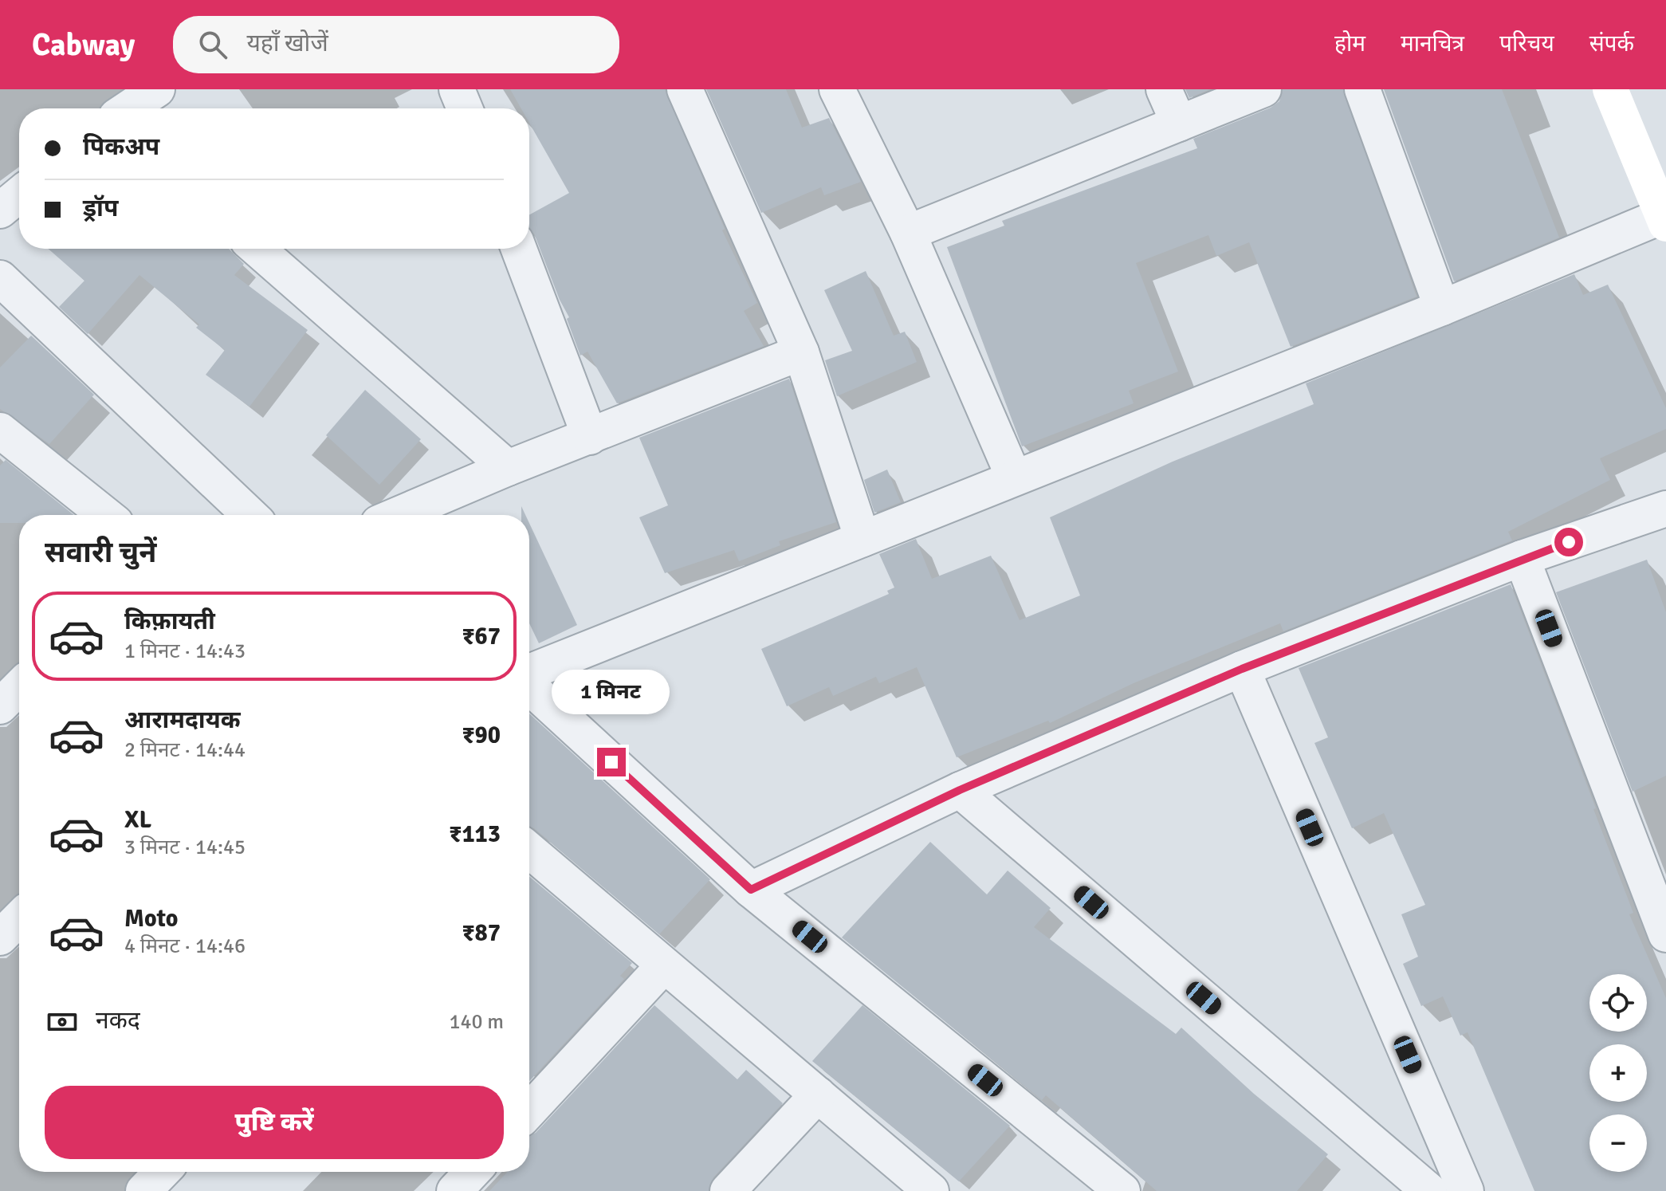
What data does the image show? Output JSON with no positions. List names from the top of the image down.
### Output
{
  "page": {
    "header": "Cabway",
    "search": "यहाँ खोजें",
    "nav": [
      "होम",
      "मानचित्र",
      "परिचय",
      "संपर्क"
    ],
    "banner": ["पिकअप", "ड्रॉप"],
    "heading": "सवारी चुनें",
    "list": [
      {
        "name": "किफ़ायती",
        "note": "1 मिनट · 14:43",
        "value": "₹67"
      },
      {
        "name": "आरामदायक",
        "note": "2 मिनट · 14:44",
        "value": "₹90"
      },
      {
        "name": "XL",
        "note": "3 मिनट · 14:45",
        "value": "₹113"
      },
      {
        "name": "Moto",
        "note": "4 मिनट · 14:46",
        "value": "₹87"
      }
    ],
    "bubble": "1 मिनट",
    "map_buttons": ["+", "−"],
    "pay": ["नकद", "140 m"],
    "buttons": "पुष्टि करें"
  }
}
